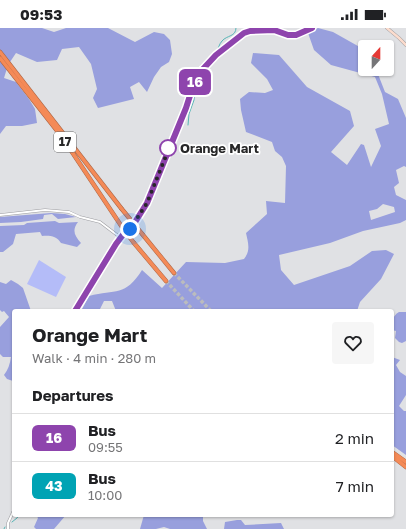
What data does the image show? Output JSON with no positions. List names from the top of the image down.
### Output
{
  "streets": {
    "highway": ["17"]
  },
  "places": ["Orange Mart"],
  "lines": ["bus line 16"],
  "north": "top",
  "page": {
    "status": "09:53",
    "on_map": "16",
    "heading": [
      ["Orange Mart", "Walk · 4 min · 280 m"],
      "Departures"
    ],
    "list": [
      {
        "mark": "16",
        "name": "Bus",
        "note": "09:55",
        "value": "2 min"
      },
      {
        "mark": "43",
        "name": "Bus",
        "note": "10:00",
        "value": "7 min"
      }
    ]
  }
}
